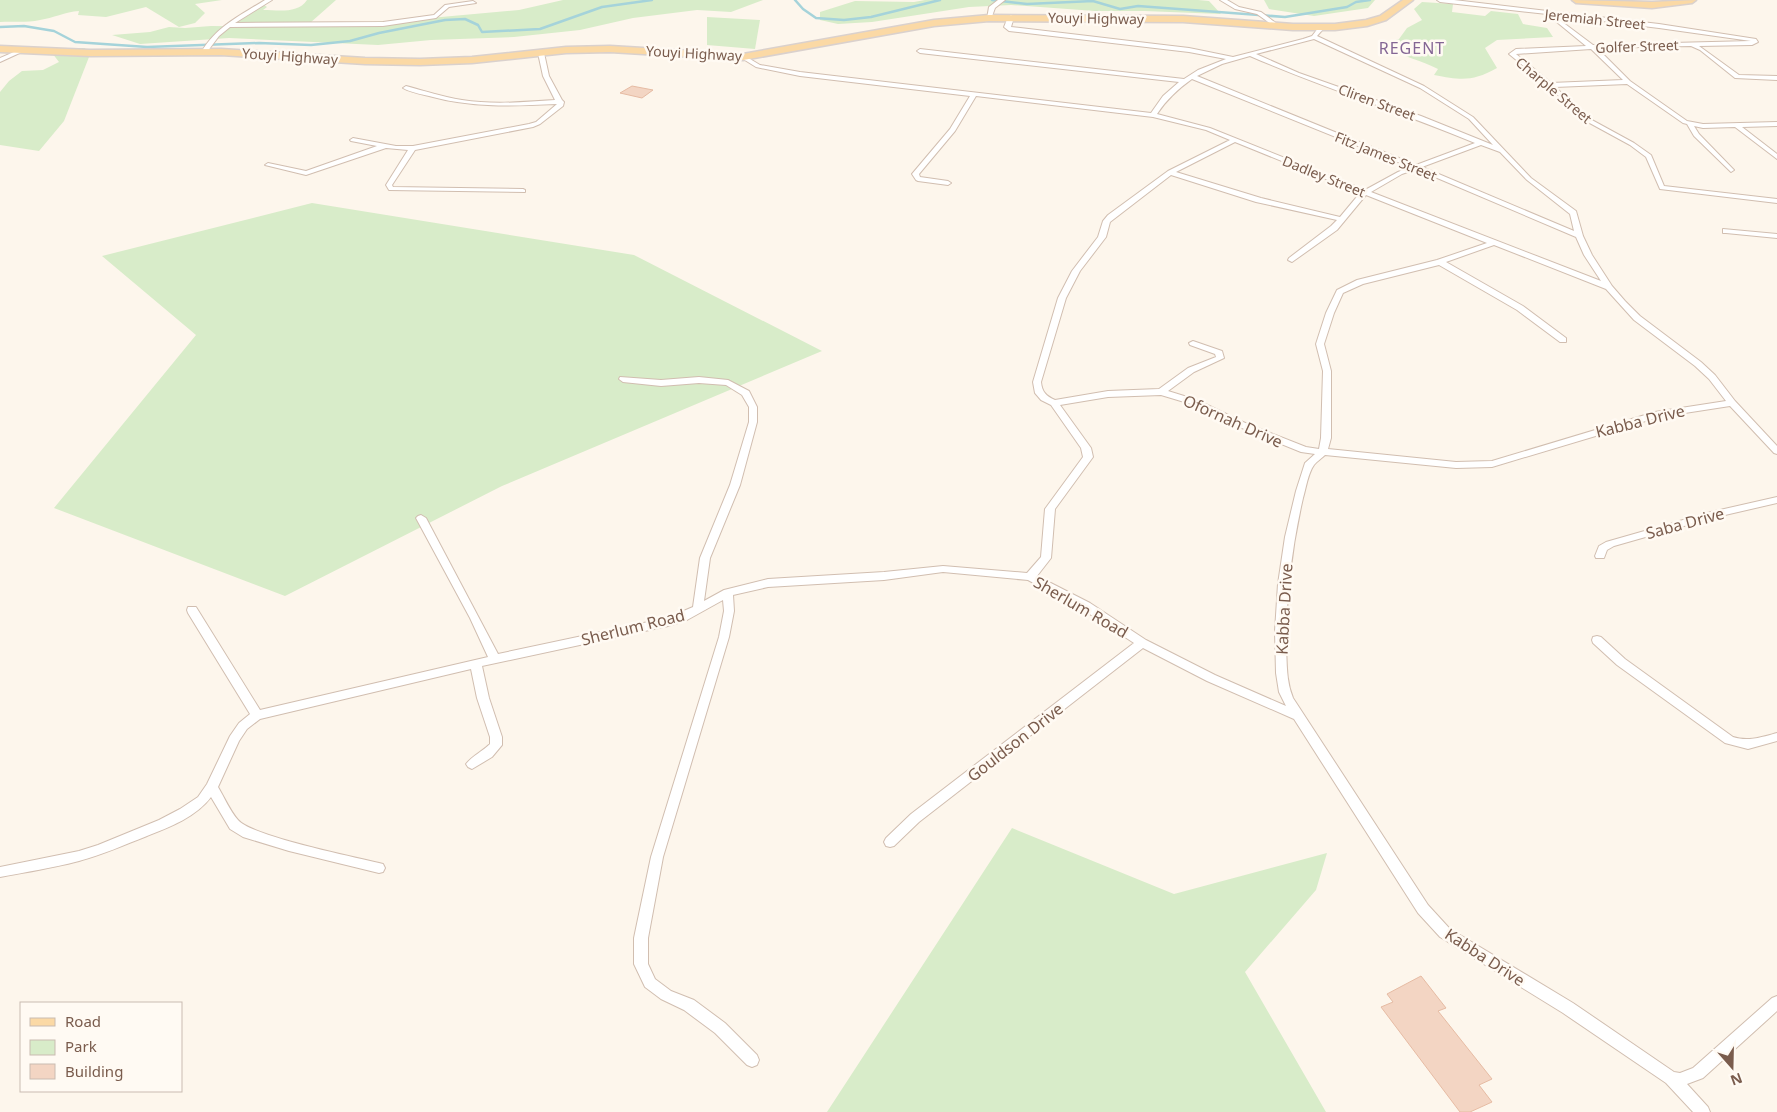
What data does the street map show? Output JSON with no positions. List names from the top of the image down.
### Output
{
  "streets": {
    "main road": ["Youyi Highway"],
    "street": [
      "Jeremiah Street",
      "Golfer Street",
      "Charple Street",
      "Cliren Street",
      "Fitz James Street",
      "Dadley Street",
      "Ofornah Drive",
      "Kabba Drive",
      "Saba Drive",
      "Sherlum Road",
      "Gouldson Drive"
    ]
  },
  "crossings": [
    ["Youyi Highway", "Dadley Street"],
    ["Jeremiah Street", "Golfer Street"],
    ["Golfer Street", "Charple Street"],
    ["Dadley Street", "Kabba Drive"],
    ["Ofornah Drive", "Kabba Drive"],
    ["Kabba Drive", "Sherlum Road"],
    ["Sherlum Road", "Gouldson Drive"]
  ],
  "districts": ["REGENT"],
  "legend": ["Road", "Park", "Building"],
  "north": "bottom"
}
